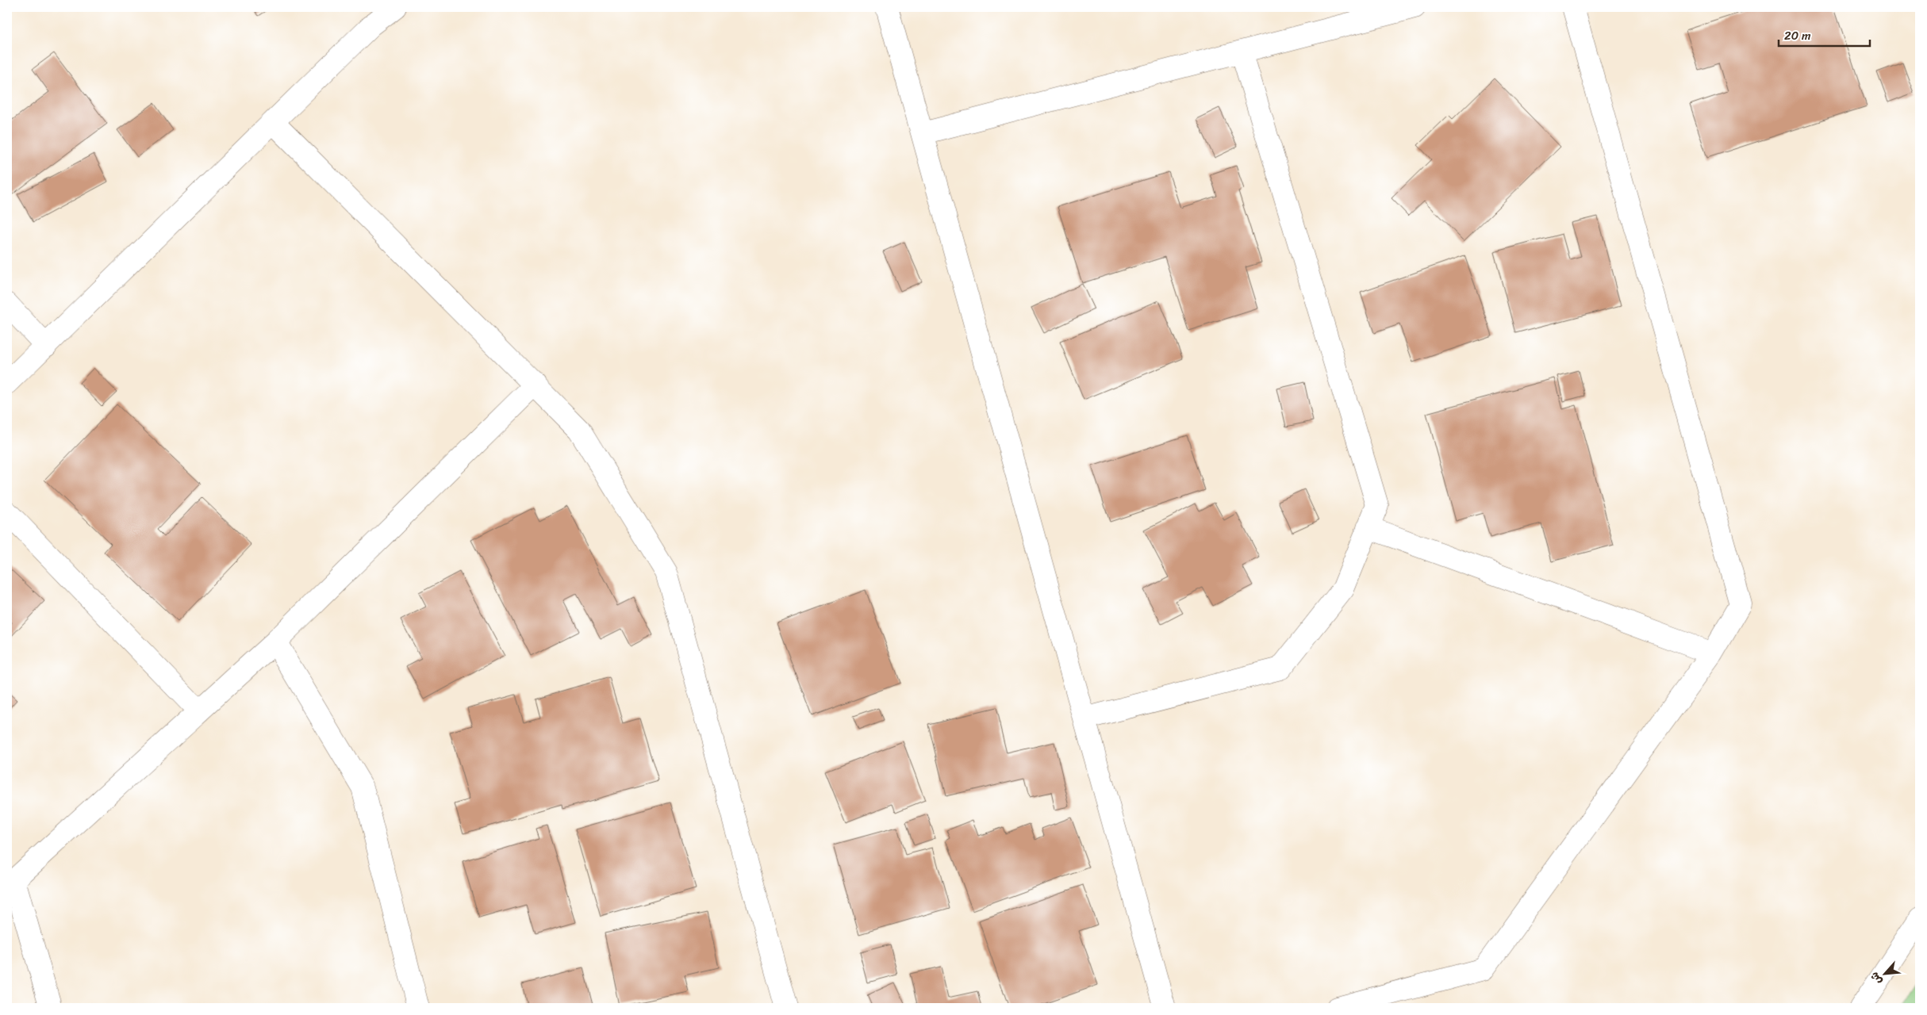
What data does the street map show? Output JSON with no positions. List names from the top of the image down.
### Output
{
  "scale_bar": "20 m",
  "north": "bottom left"
}
